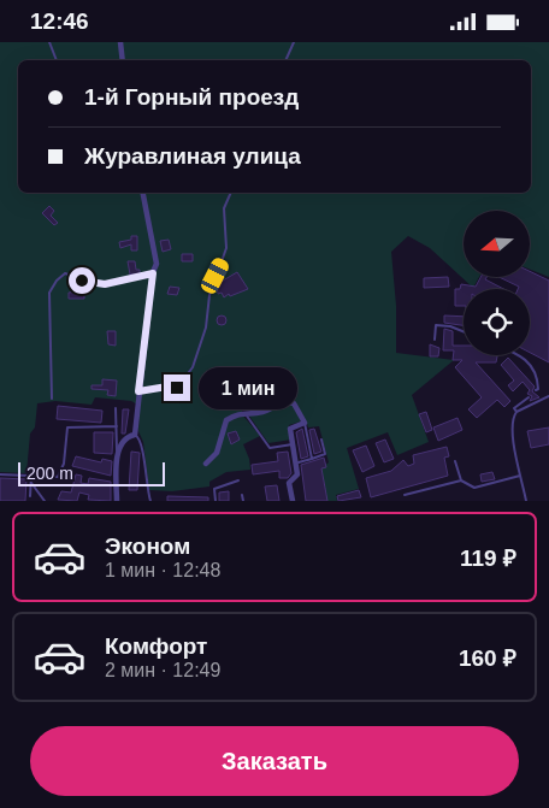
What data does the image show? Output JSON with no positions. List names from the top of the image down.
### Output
{
  "scale_bar": "200 m",
  "north": "left",
  "page": {
    "status": "12:46",
    "banner": ["1-й Горный проезд", "Журавлиная улица"],
    "bubble": "1 мин",
    "scale": "200 m",
    "list": [
      {
        "name": "Эконом",
        "note": "1 мин · 12:48",
        "value": "119 ₽"
      },
      {
        "name": "Комфорт",
        "note": "2 мин · 12:49",
        "value": "160 ₽"
      }
    ],
    "buttons": "Заказать"
  }
}
